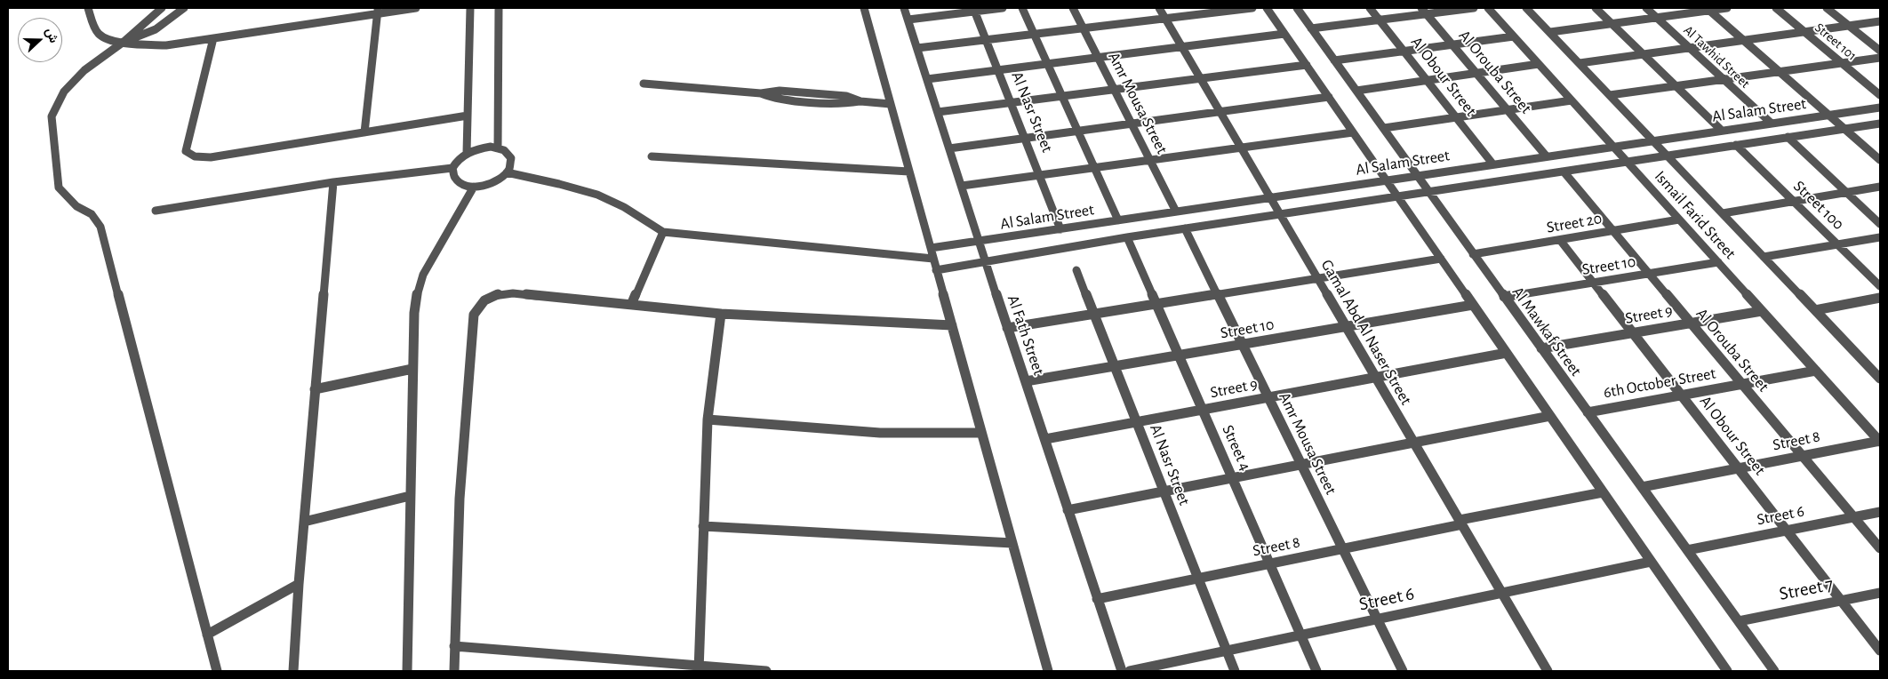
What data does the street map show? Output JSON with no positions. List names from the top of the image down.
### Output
{
  "streets": {
    "street": [
      "Street 101",
      "Al Tawhid Street",
      "Al Orouba Street",
      "Al Obour Street",
      "Amr Mousa Street",
      "Al Salam Street",
      "Al Nasr Street",
      "Street 100",
      "Ismail Farid Street",
      "Street 20",
      "Street 10",
      "Street 9",
      "Al Mawkaf Street",
      "Gamal Abd Al Naser Street",
      "Al Fath Street",
      "6th October Street",
      "Street 8",
      "Street 4",
      "Street 6",
      "Street 7"
    ]
  },
  "crossings": [
    ["Al Tawhid Street", "Al Salam Street"],
    ["Al Orouba Street", "Al Salam Street"],
    ["Al Orouba Street", "Street 20"],
    ["Al Orouba Street", "Street 10"],
    ["Al Orouba Street", "Street 9"],
    ["Al Orouba Street", "6th October Street"],
    ["Al Orouba Street", "Street 8"],
    ["Al Orouba Street", "Street 6"],
    ["Al Obour Street", "Al Salam Street"],
    ["Al Obour Street", "Street 20"],
    ["Al Obour Street", "Street 10"],
    ["Al Obour Street", "Street 9"],
    ["Al Obour Street", "6th October Street"],
    ["Al Obour Street", "Street 8"],
    ["Al Obour Street", "Street 6"],
    ["Al Obour Street", "Street 7"],
    ["Amr Mousa Street", "Al Salam Street"],
    ["Amr Mousa Street", "Street 10"],
    ["Amr Mousa Street", "Street 9"],
    ["Amr Mousa Street", "Street 8"],
    ["Amr Mousa Street", "Street 6"],
    ["Al Salam Street", "Al Nasr Street"],
    ["Al Salam Street", "Street 100"],
    ["Al Salam Street", "Ismail Farid Street"],
    ["Al Salam Street", "Al Mawkaf Street"],
    ["Al Salam Street", "Gamal Abd Al Naser Street"],
    ["Al Salam Street", "Al Fath Street"],
    ["Al Salam Street", "Street 4"],
    ["Al Nasr Street", "Street 10"],
    ["Al Nasr Street", "Street 9"],
    ["Al Nasr Street", "Street 8"],
    ["Al Nasr Street", "Street 6"],
    ["Ismail Farid Street", "Street 20"],
    ["Ismail Farid Street", "Street 10"],
    ["Ismail Farid Street", "Street 9"],
    ["Ismail Farid Street", "6th October Street"],
    ["Ismail Farid Street", "Street 8"],
    ["Street 20", "Al Mawkaf Street"],
    ["Street 10", "Al Mawkaf Street"],
    ["Street 10", "Gamal Abd Al Naser Street"],
    ["Street 10", "Al Fath Street"],
    ["Street 10", "Street 4"],
    ["Street 9", "Al Mawkaf Street"],
    ["Street 9", "Gamal Abd Al Naser Street"],
    ["Street 9", "Al Fath Street"],
    ["Street 9", "Street 4"],
    ["Al Mawkaf Street", "6th October Street"],
    ["Al Mawkaf Street", "Street 8"],
    ["Al Mawkaf Street", "Street 6"],
    ["Al Mawkaf Street", "Street 7"],
    ["Gamal Abd Al Naser Street", "Street 8"],
    ["Gamal Abd Al Naser Street", "Street 6"],
    ["Al Fath Street", "Street 8"],
    ["Street 8", "Street 4"],
    ["Street 4", "Street 6"]
  ],
  "north": "right"
}
